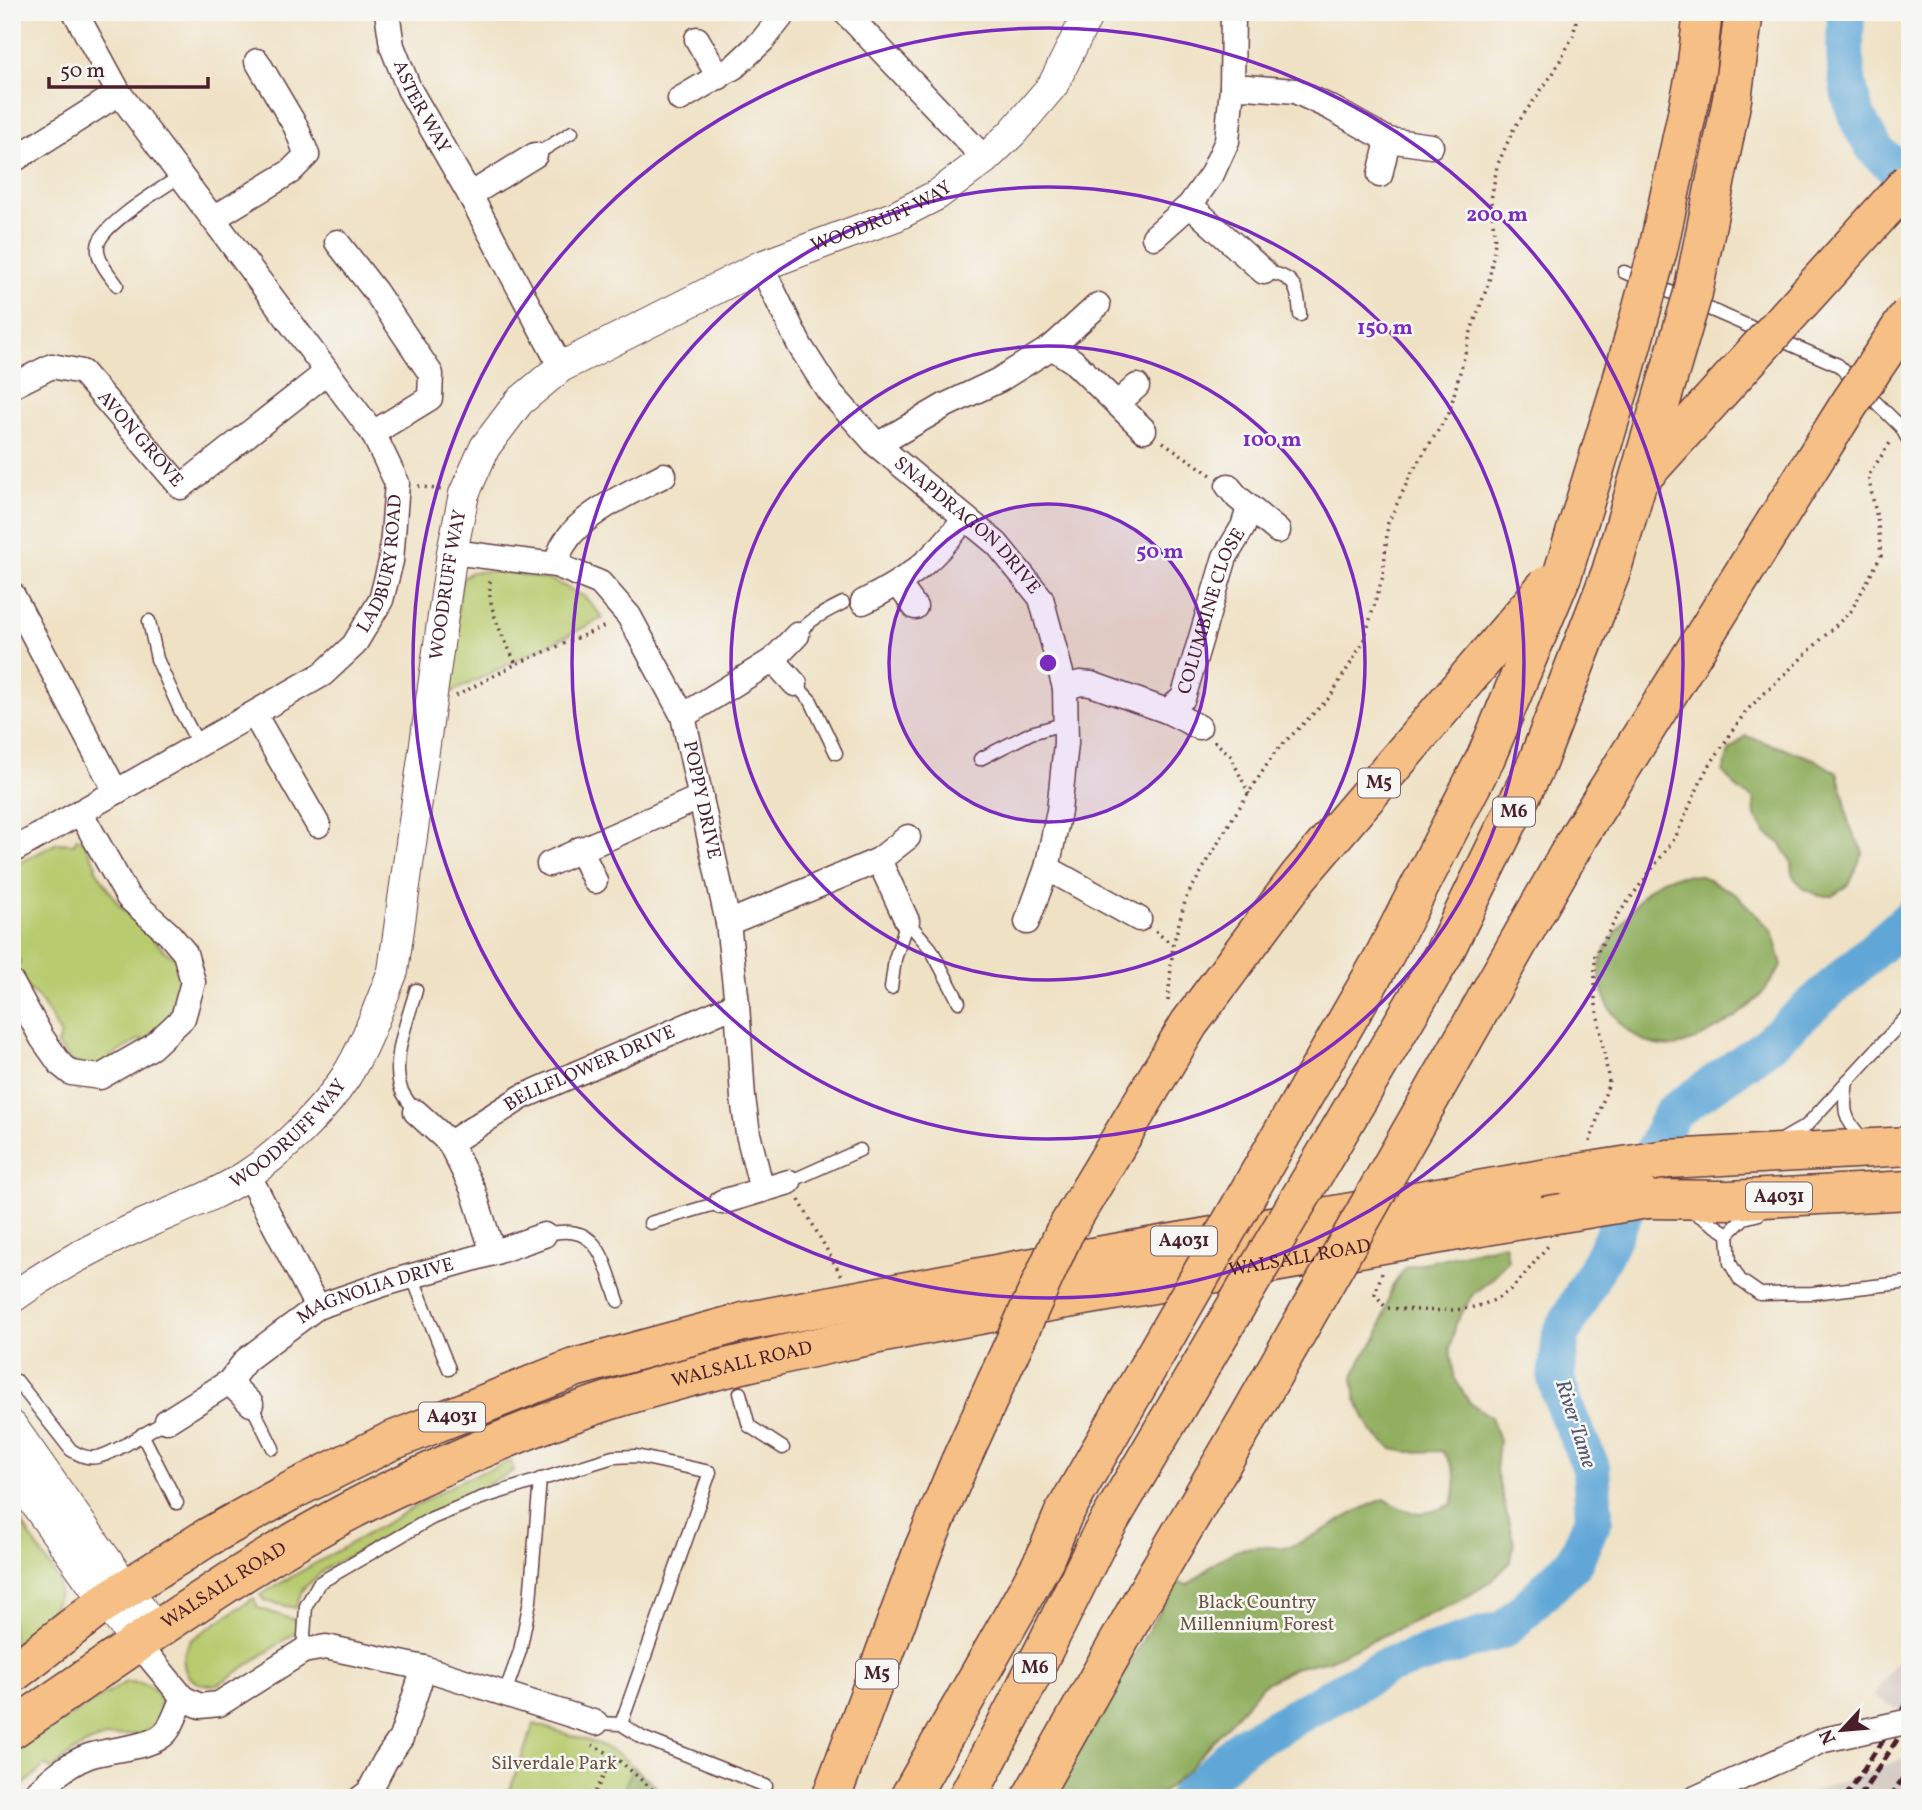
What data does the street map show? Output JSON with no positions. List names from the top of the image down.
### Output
{
  "streets": {
    "main road": [
      "M5",
      "M6",
      "A4031",
      "WALSALL ROAD"
    ],
    "street": [
      "ASTER WAY",
      "WOODRUFF WAY",
      "AVON GROVE",
      "SNAPDRAGON DRIVE",
      "LADBURY ROAD",
      "COLUMBINE CLOSE",
      "POPPY DRIVE",
      "BELLFLOWER DRIVE",
      "MAGNOLIA DRIVE"
    ]
  },
  "crossings": [
    ["ASTER WAY", "WOODRUFF WAY"],
    ["WOODRUFF WAY", "SNAPDRAGON DRIVE"],
    ["WOODRUFF WAY", "POPPY DRIVE"],
    ["AVON GROVE", "LADBURY ROAD"],
    ["SNAPDRAGON DRIVE", "COLUMBINE CLOSE"],
    ["POPPY DRIVE", "BELLFLOWER DRIVE"],
    ["A4031", "WALSALL ROAD"]
  ],
  "water": ["River Tame"],
  "parks": ["Black Country Millennium Forest", "Silverdale Park"],
  "scale_bar": "50 m",
  "north": "bottom left",
  "rings": [
    "200 m",
    "150 m",
    "100 m",
    "50 m"
  ]
}
